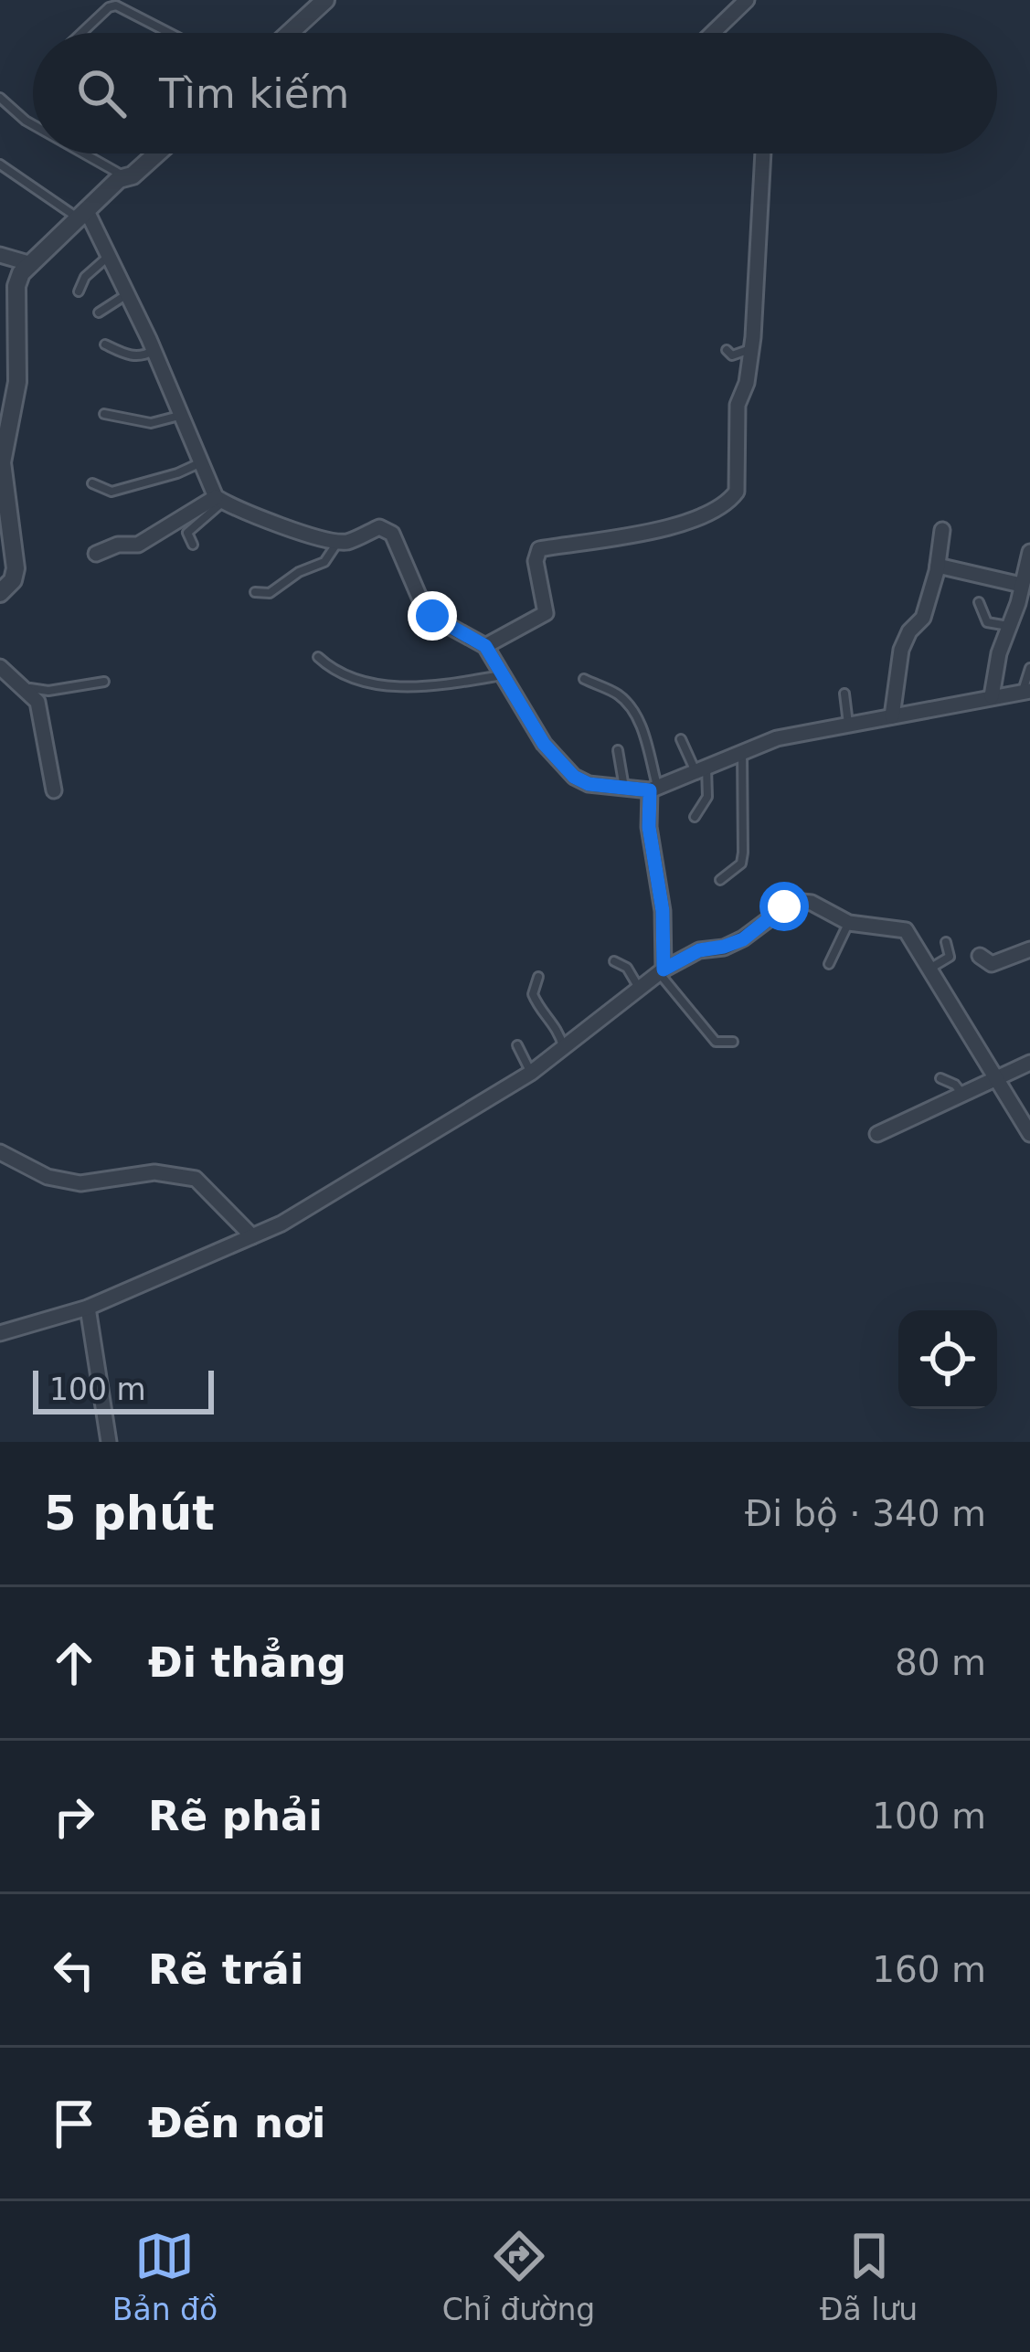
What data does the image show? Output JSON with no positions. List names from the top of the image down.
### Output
{
  "scale_bar": "100 m",
  "page": {
    "search": "Tìm kiếm",
    "scale": "100 m",
    "heading": ["5 phút", "Đi bộ · 340 m"],
    "list": [
      ["Đi thẳng", "80 m"],
      ["Rẽ phải", "100 m"],
      ["Rẽ trái", "160 m"],
      "Đến nơi"
    ],
    "nav": ["Bản đồ", "Chỉ đường", "Đã lưu"]
  }
}
